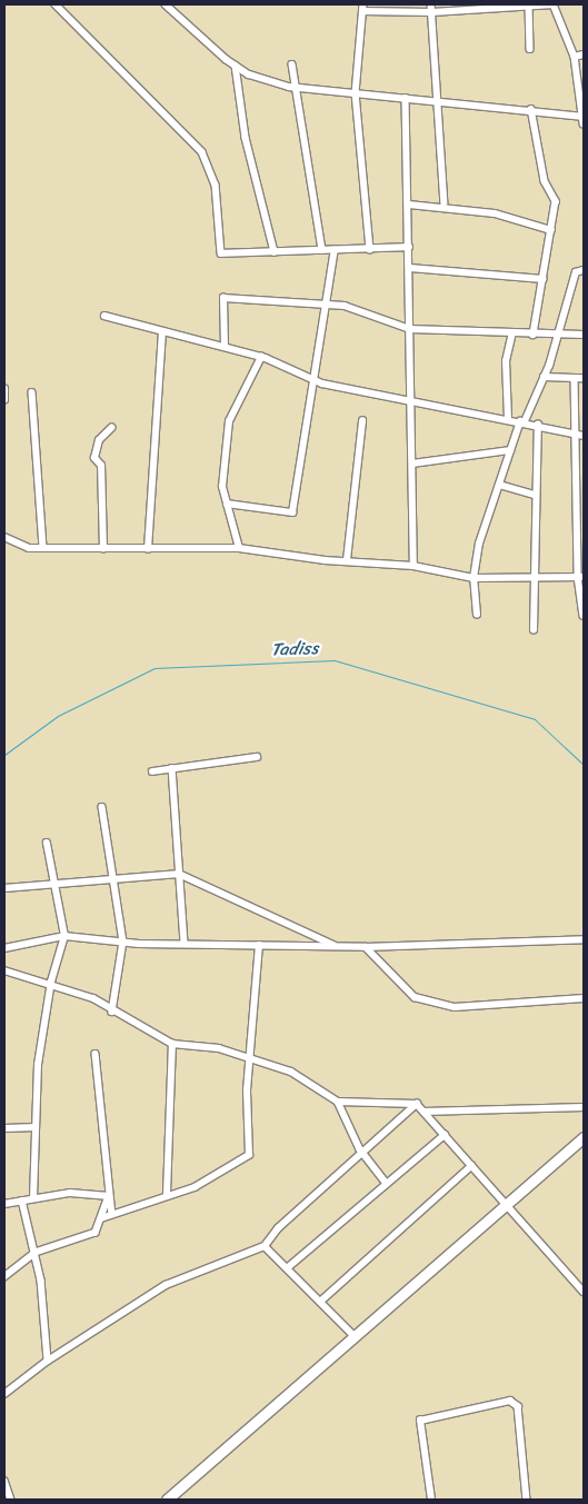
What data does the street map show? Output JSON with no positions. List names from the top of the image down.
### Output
{
  "water": ["Tadiss"]
}
